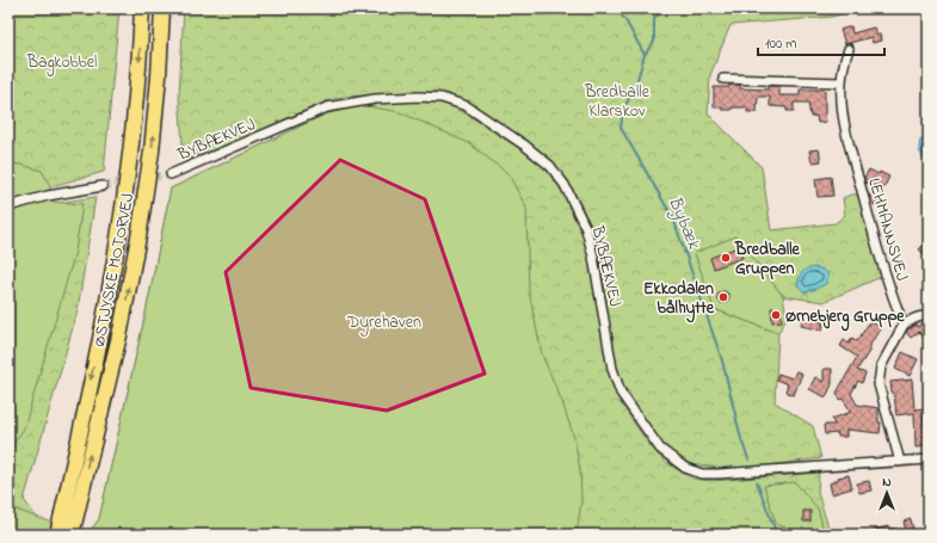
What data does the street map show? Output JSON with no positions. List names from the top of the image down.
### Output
{
  "streets": {
    "highway": ["ØSTJYSKE MOTORVEJ"],
    "street": ["BYBÆKVEJ", "LEHMANNSVEJ"]
  },
  "water": ["Bybæk"],
  "parks": ["Bagkobbel", "Bredballe Klarskov", "Dyrehaven"],
  "places": ["Bredballe Gruppen", "Ekkodalen bålhytte", "Ørnebjerg Gruppe"],
  "scale_bar": "100 m",
  "north": "top"
}
